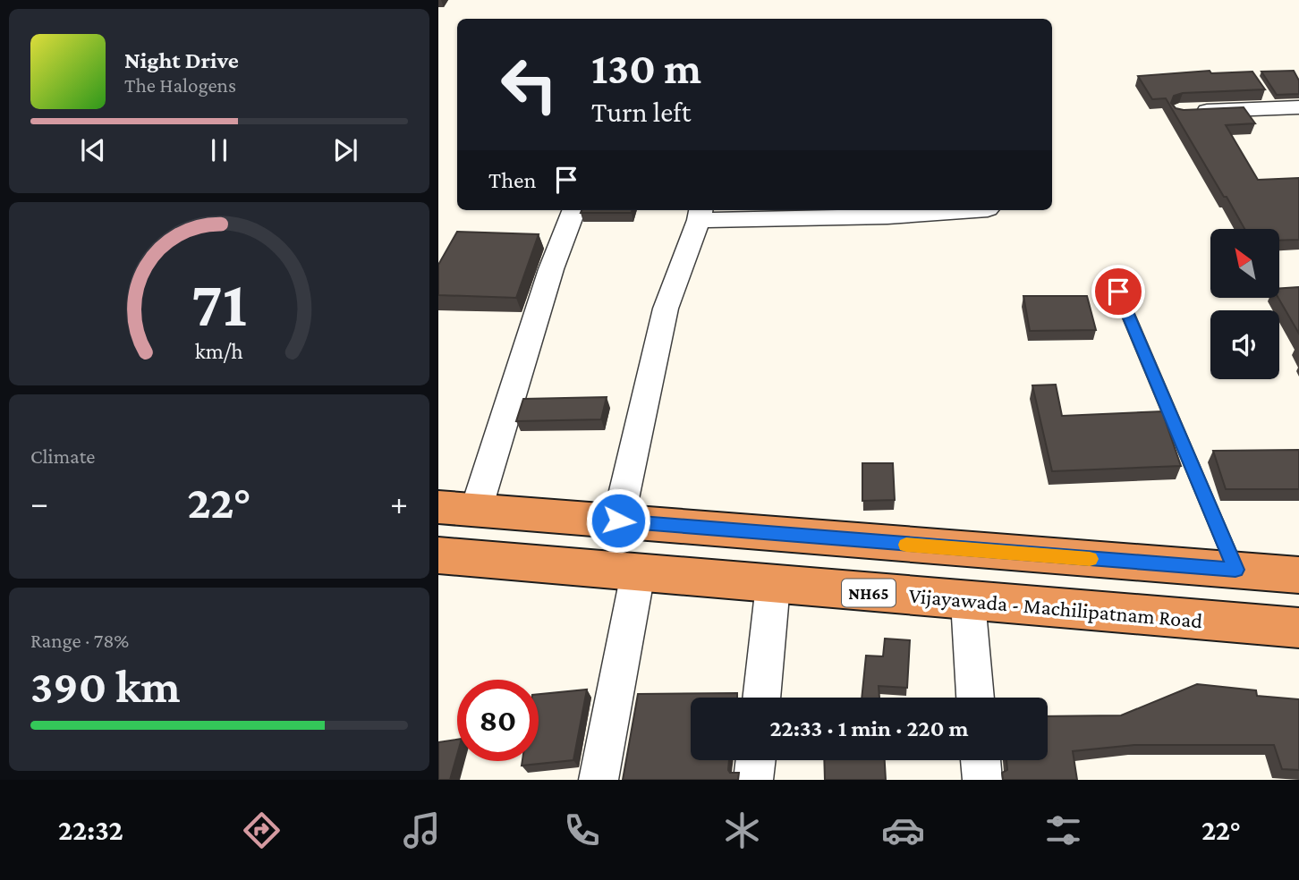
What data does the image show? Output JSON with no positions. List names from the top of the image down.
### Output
{
  "streets": {
    "highway": ["NH65", "Vijayawada - Machilipatnam Road"]
  },
  "north": "top left",
  "page": {
    "turn": ["130 m", "Turn left"],
    "song": ["Night Drive", "The Halogens"],
    "then": "Then",
    "tile": [
      "Climate",
      ["Range · 78%", "390 km"]
    ],
    "heat": ["−", "22°", "+"],
    "limit": "80",
    "trip": "22:33 · 1 min · 220 m",
    "tabs": ["22:32", "22°"],
    "gauge": ["71", "km/h"]
  }
}
